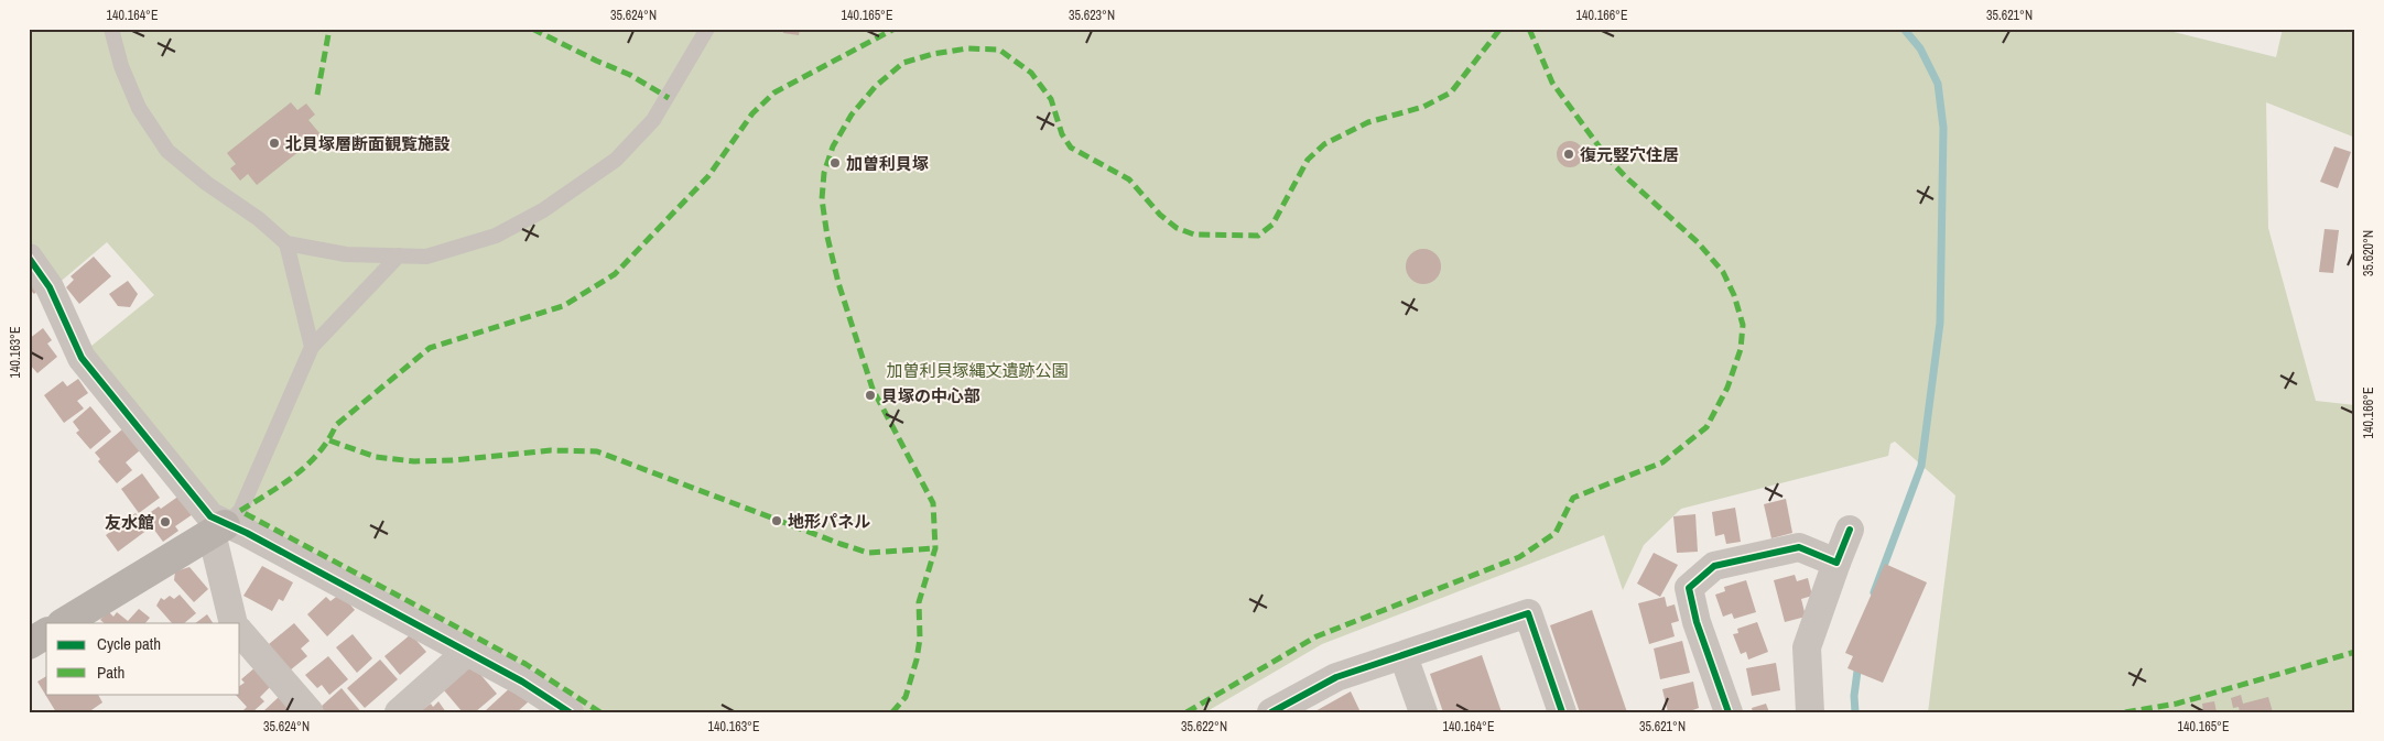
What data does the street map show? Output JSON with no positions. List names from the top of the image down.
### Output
{
  "parks": ["加曽利貝塚縄文遺跡公園"],
  "places": [
    "北貝塚層断面観覧施設",
    "復元竪穴住居",
    "加曽利貝塚",
    "貝塚の中心部",
    "地形パネル",
    "友水館"
  ],
  "legend": ["Cycle path", "Path"],
  "coordinates": [
    "140.164°E",
    "35.624°N",
    "140.165°E",
    "35.623°N",
    "140.166°E",
    "35.621°N",
    "35.620°N",
    "140.163°E",
    "35.622°N"
  ]
}
